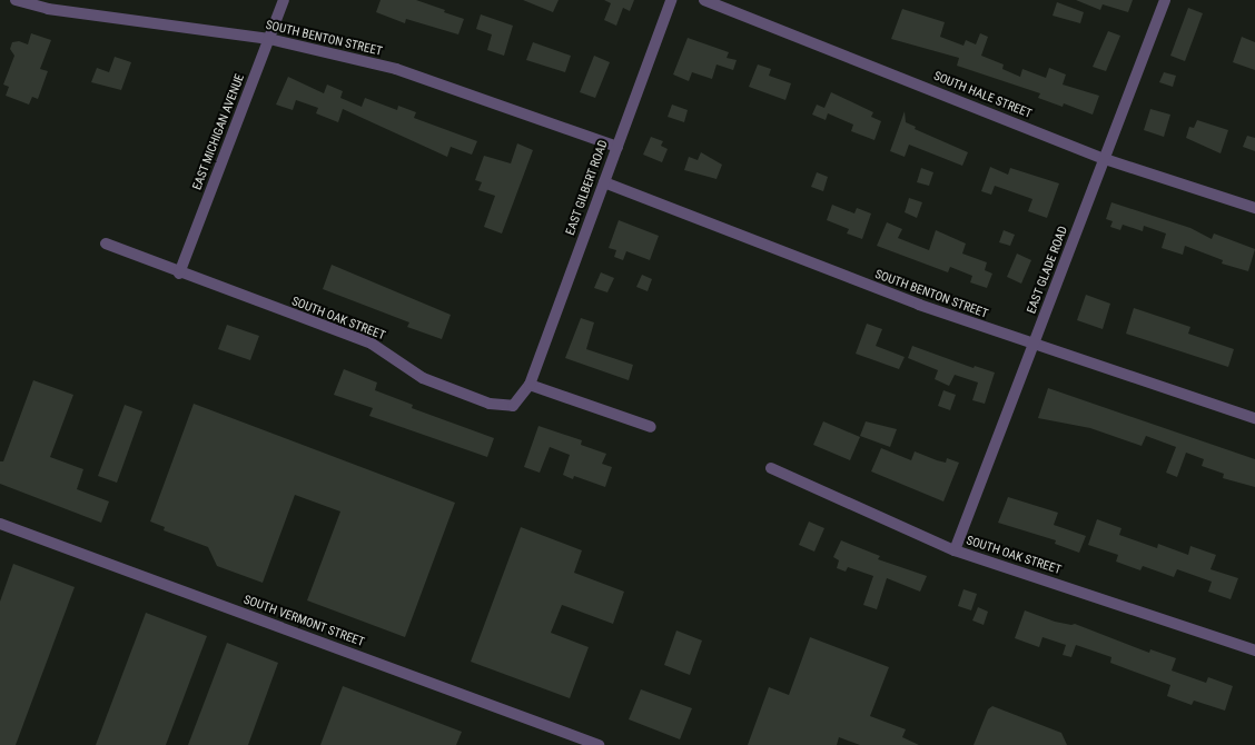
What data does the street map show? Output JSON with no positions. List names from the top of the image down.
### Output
{
  "streets": {
    "street": [
      "SOUTH BENTON STREET",
      "SOUTH HALE STREET",
      "EAST MICHIGAN AVENUE",
      "EAST GILBERT ROAD",
      "EAST GLADE ROAD",
      "SOUTH OAK STREET",
      "SOUTH VERMONT STREET"
    ]
  },
  "crossings": [
    ["SOUTH BENTON STREET", "EAST MICHIGAN AVENUE"],
    ["SOUTH BENTON STREET", "EAST GILBERT ROAD"],
    ["SOUTH BENTON STREET", "EAST GLADE ROAD"],
    ["SOUTH HALE STREET", "EAST GLADE ROAD"],
    ["EAST MICHIGAN AVENUE", "SOUTH OAK STREET"],
    ["EAST GILBERT ROAD", "SOUTH OAK STREET"],
    ["EAST GLADE ROAD", "SOUTH OAK STREET"]
  ]
}
